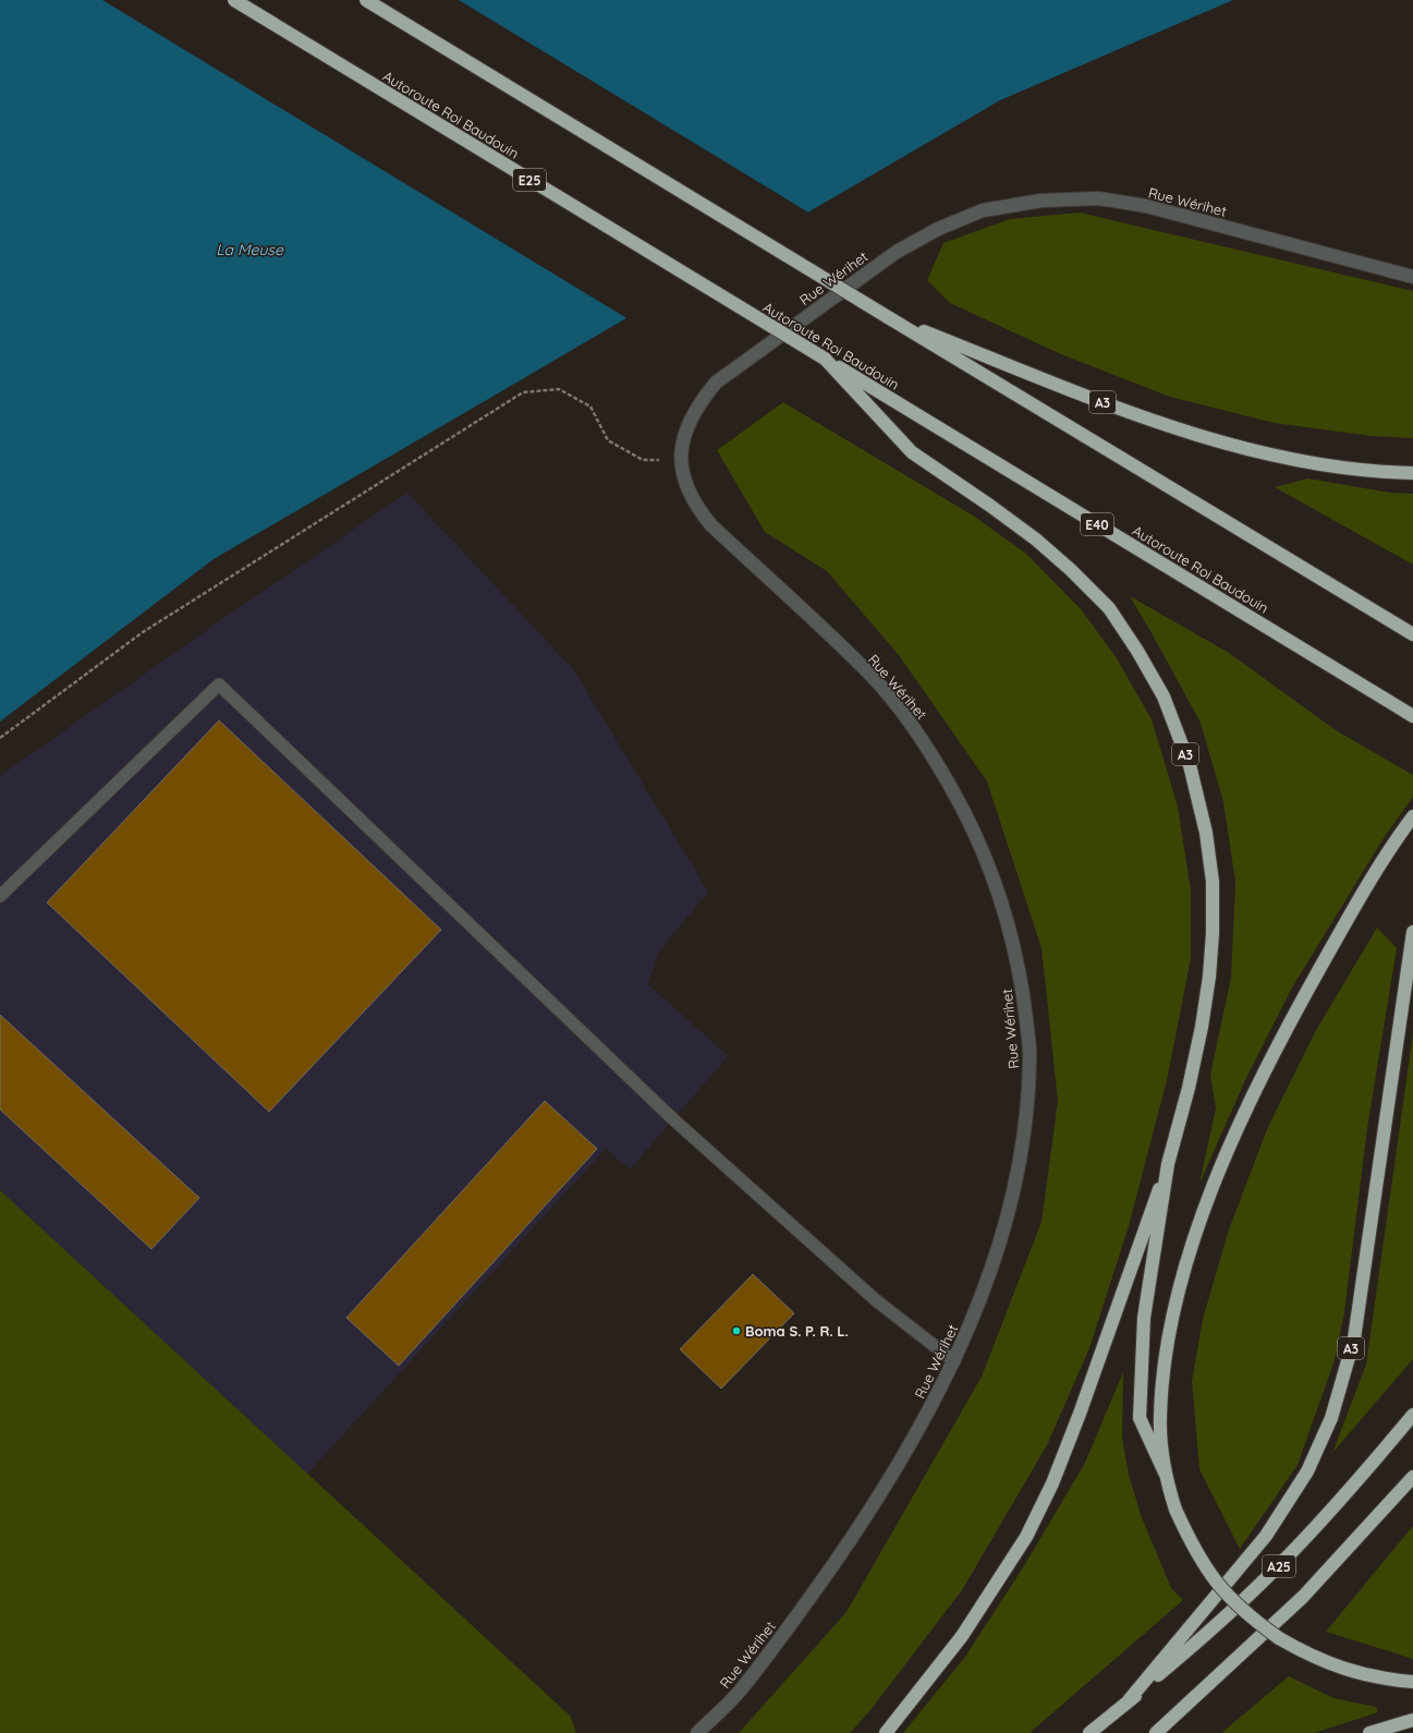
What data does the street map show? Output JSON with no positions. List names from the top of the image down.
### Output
{
  "streets": {
    "highway": [
      "Autoroute Roi Baudouin",
      "E25",
      "A3",
      "E40",
      "A25"
    ],
    "street": ["Rue Wérihet"]
  },
  "crossings": [
    ["Autoroute Roi Baudouin", "A3"],
    ["A3", "A25"]
  ],
  "water": ["La Meuse"],
  "places": ["Boma S. P. R. L."]
}
